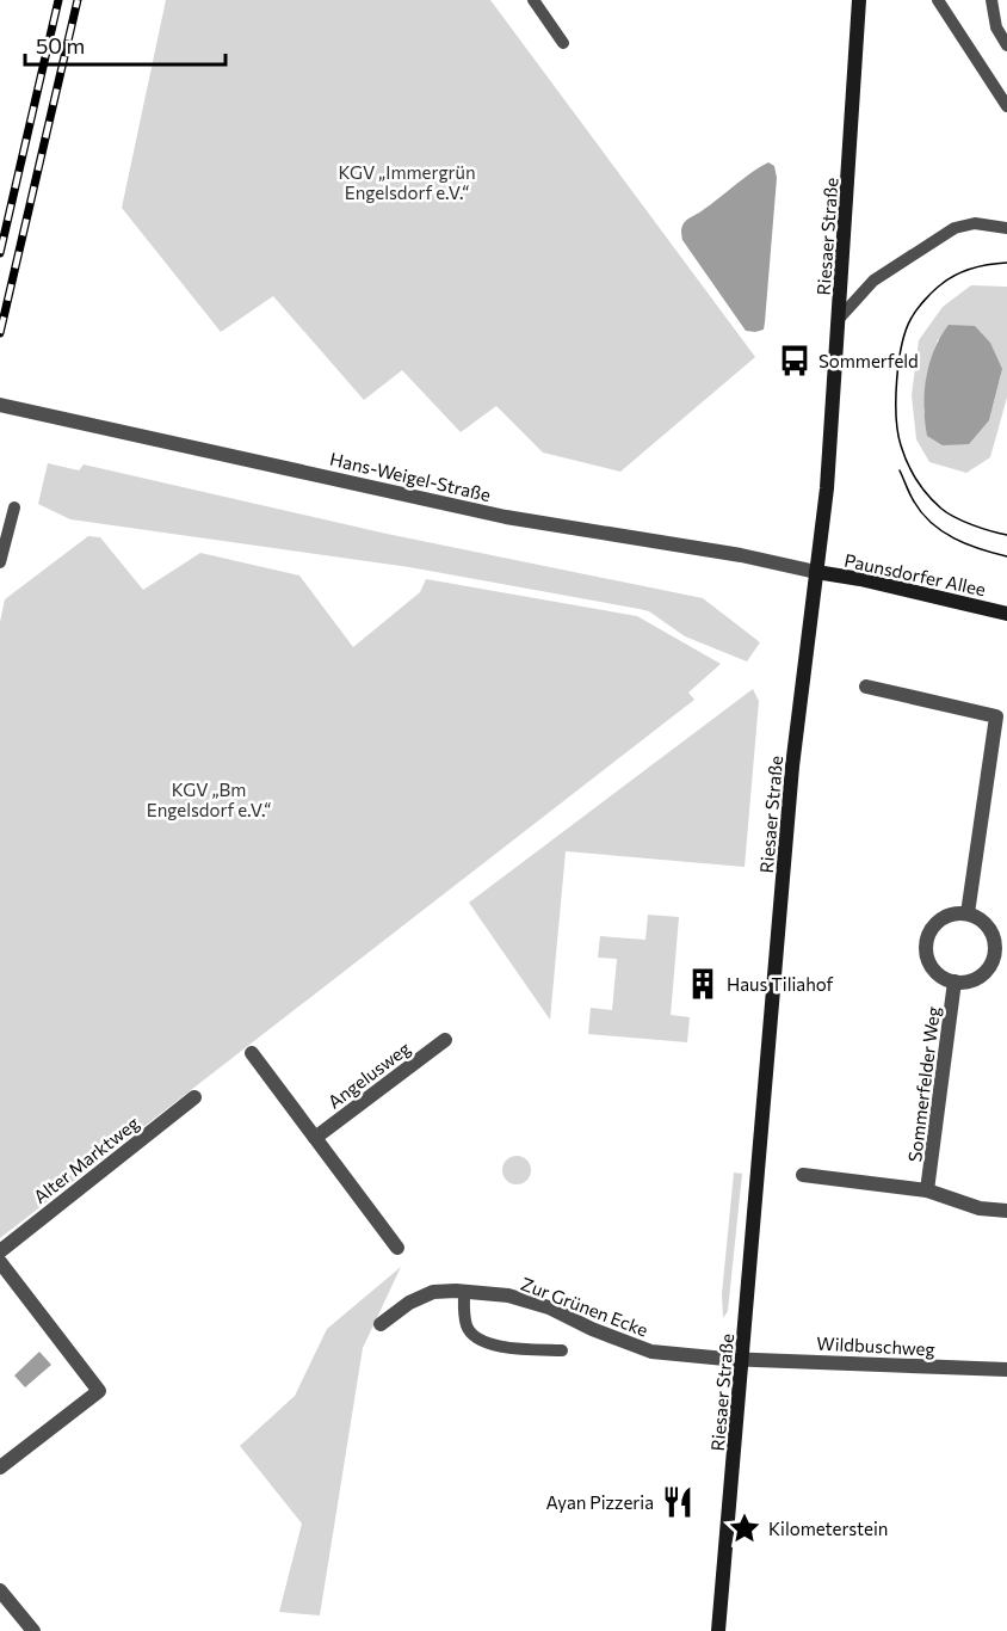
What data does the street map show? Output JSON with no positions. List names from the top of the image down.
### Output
{
  "streets": {
    "main road": ["Riesaer Straße", "Paunsdorfer Allee"],
    "street": [
      "Hans-Weigel-Straße",
      "Angelusweg",
      "Sommerfelder Weg",
      "Alter Marktweg",
      "Zur Grünen Ecke",
      "Wildbuschweg"
    ]
  },
  "crossings": [
    ["Riesaer Straße", "Hans-Weigel-Straße"],
    ["Riesaer Straße", "Paunsdorfer Allee"],
    ["Riesaer Straße", "Zur Grünen Ecke"],
    ["Riesaer Straße", "Wildbuschweg"],
    ["Hans-Weigel-Straße", "Paunsdorfer Allee"],
    ["Zur Grünen Ecke", "Wildbuschweg"]
  ],
  "parks": ["KGV „Immergrün Engelsdorf e.V.“", "KGV „Bm Engelsdorf e.V.“"],
  "places": {
    "bus stop": ["Sommerfeld"],
    "building": ["Haus Tiliahof"],
    "restaurant": ["Ayan Pizzeria"],
    "place": ["Kilometerstein"]
  },
  "scale_bar": "50 m"
}
